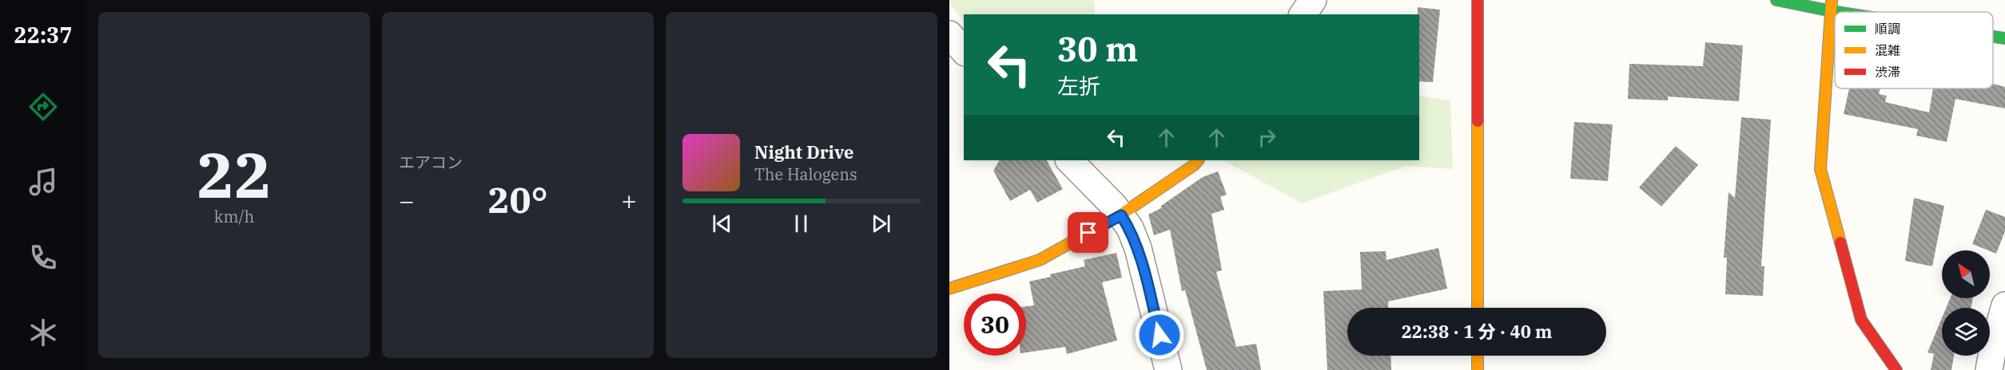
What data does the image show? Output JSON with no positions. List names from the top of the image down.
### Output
{
  "legend": ["順調", "混雑", "渋滞"],
  "north": "top left",
  "page": {
    "tabs": "22:37",
    "tile": [
      ["22", "km/h"],
      "エアコン"
    ],
    "turn": ["30 m", "左折"],
    "song": ["Night Drive", "The Halogens"],
    "heat": ["−", "20°", "+"],
    "limit": "30",
    "trip": "22:38 · 1 分 · 40 m"
  }
}
